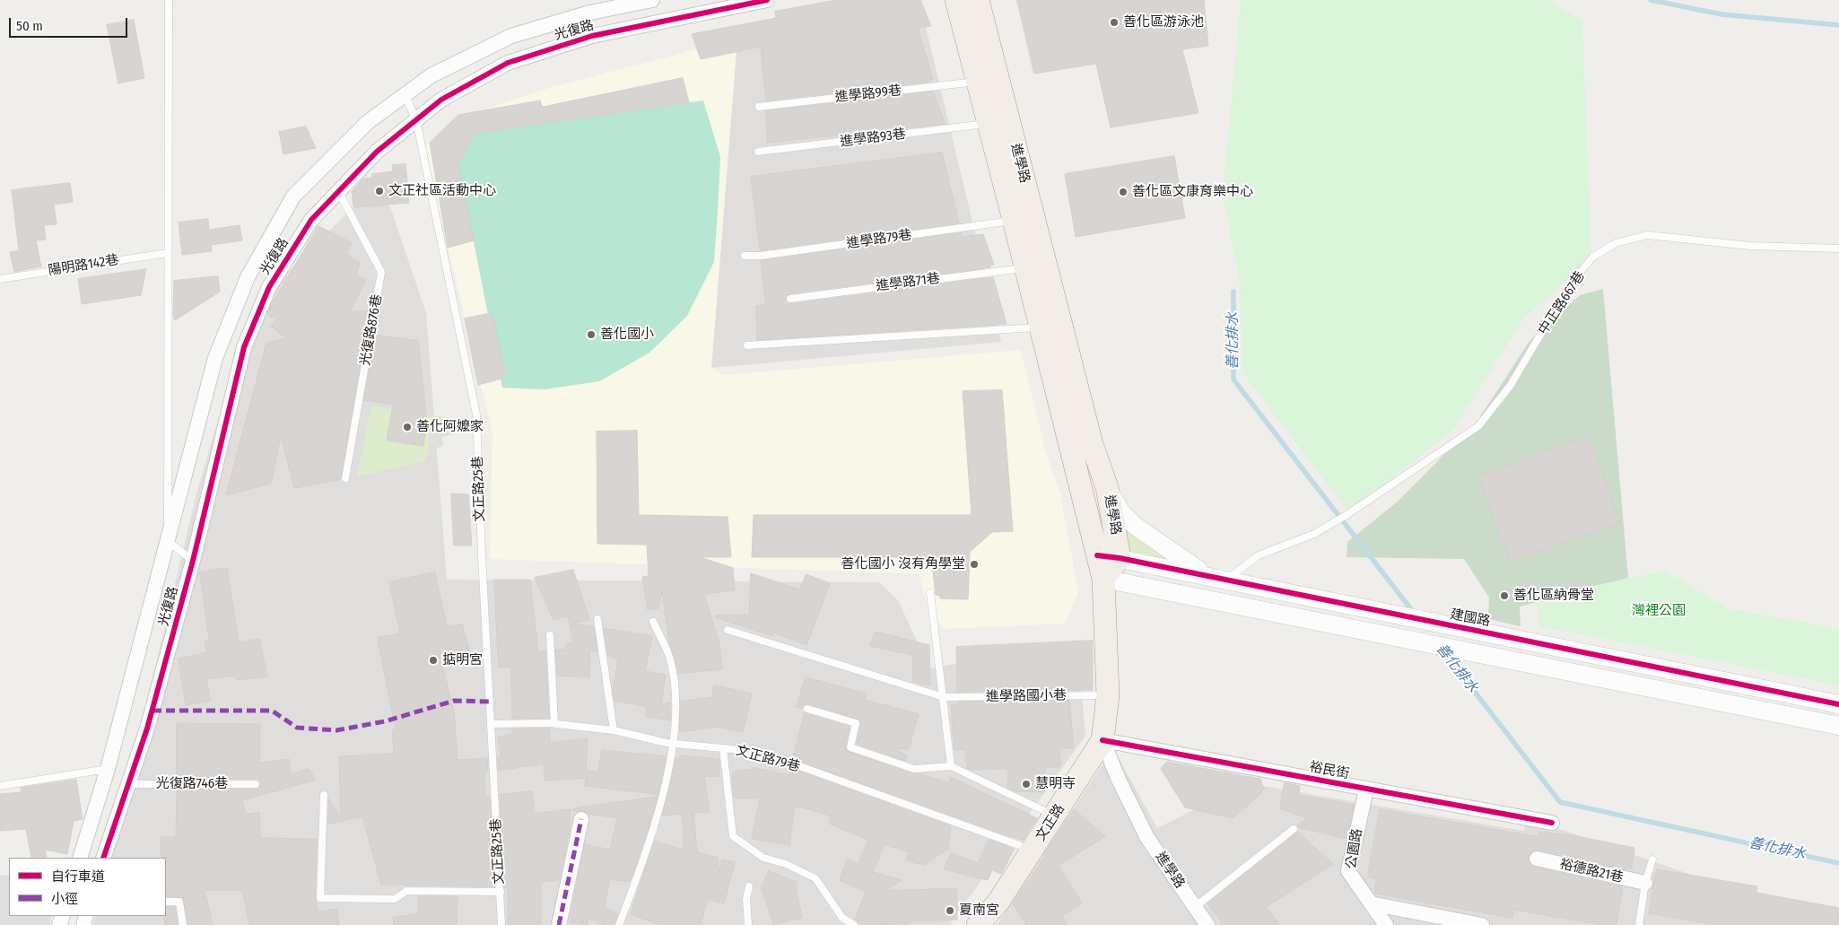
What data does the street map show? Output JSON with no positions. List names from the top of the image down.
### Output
{
  "streets": {
    "main road": ["進學路", "文正路"],
    "street": [
      "光復路",
      "建國路",
      "裕民街",
      "公園路",
      "裕德路21巷"
    ],
    "lane": [
      "進學路99巷",
      "進學路93巷",
      "進學路79巷",
      "陽明路142巷",
      "進學路71巷",
      "中正路667巷",
      "光復路876巷",
      "文正路25巷",
      "進學路國小巷",
      "文正路79巷",
      "光復路746巷"
    ]
  },
  "crossings": [
    ["光復路", "光復路876巷"],
    ["光復路", "文正路25巷"],
    ["光復路", "光復路746巷"],
    ["進學路99巷", "進學路"],
    ["進學路93巷", "進學路"],
    ["進學路", "進學路79巷"],
    ["進學路", "進學路71巷"],
    ["進學路", "建國路"],
    ["進學路", "裕民街"],
    ["進學路", "文正路"],
    ["中正路667巷", "建國路"],
    ["文正路25巷", "文正路79巷"],
    ["進學路國小巷", "文正路"],
    ["文正路79巷", "文正路"],
    ["裕民街", "文正路"],
    ["裕民街", "公園路"]
  ],
  "water": ["善化排水"],
  "parks": ["灣裡公園"],
  "places": [
    "善化區游泳池",
    "文正社區活動中心",
    "善化區文康育樂中心",
    "善化國小",
    "善化阿嬤家",
    "善化國小 沒有角學堂",
    "善化區納骨堂",
    "掂明宮",
    "慧明寺",
    "夏南宮"
  ],
  "legend": ["自行車道", "小徑"],
  "scale_bar": "50 m"
}
